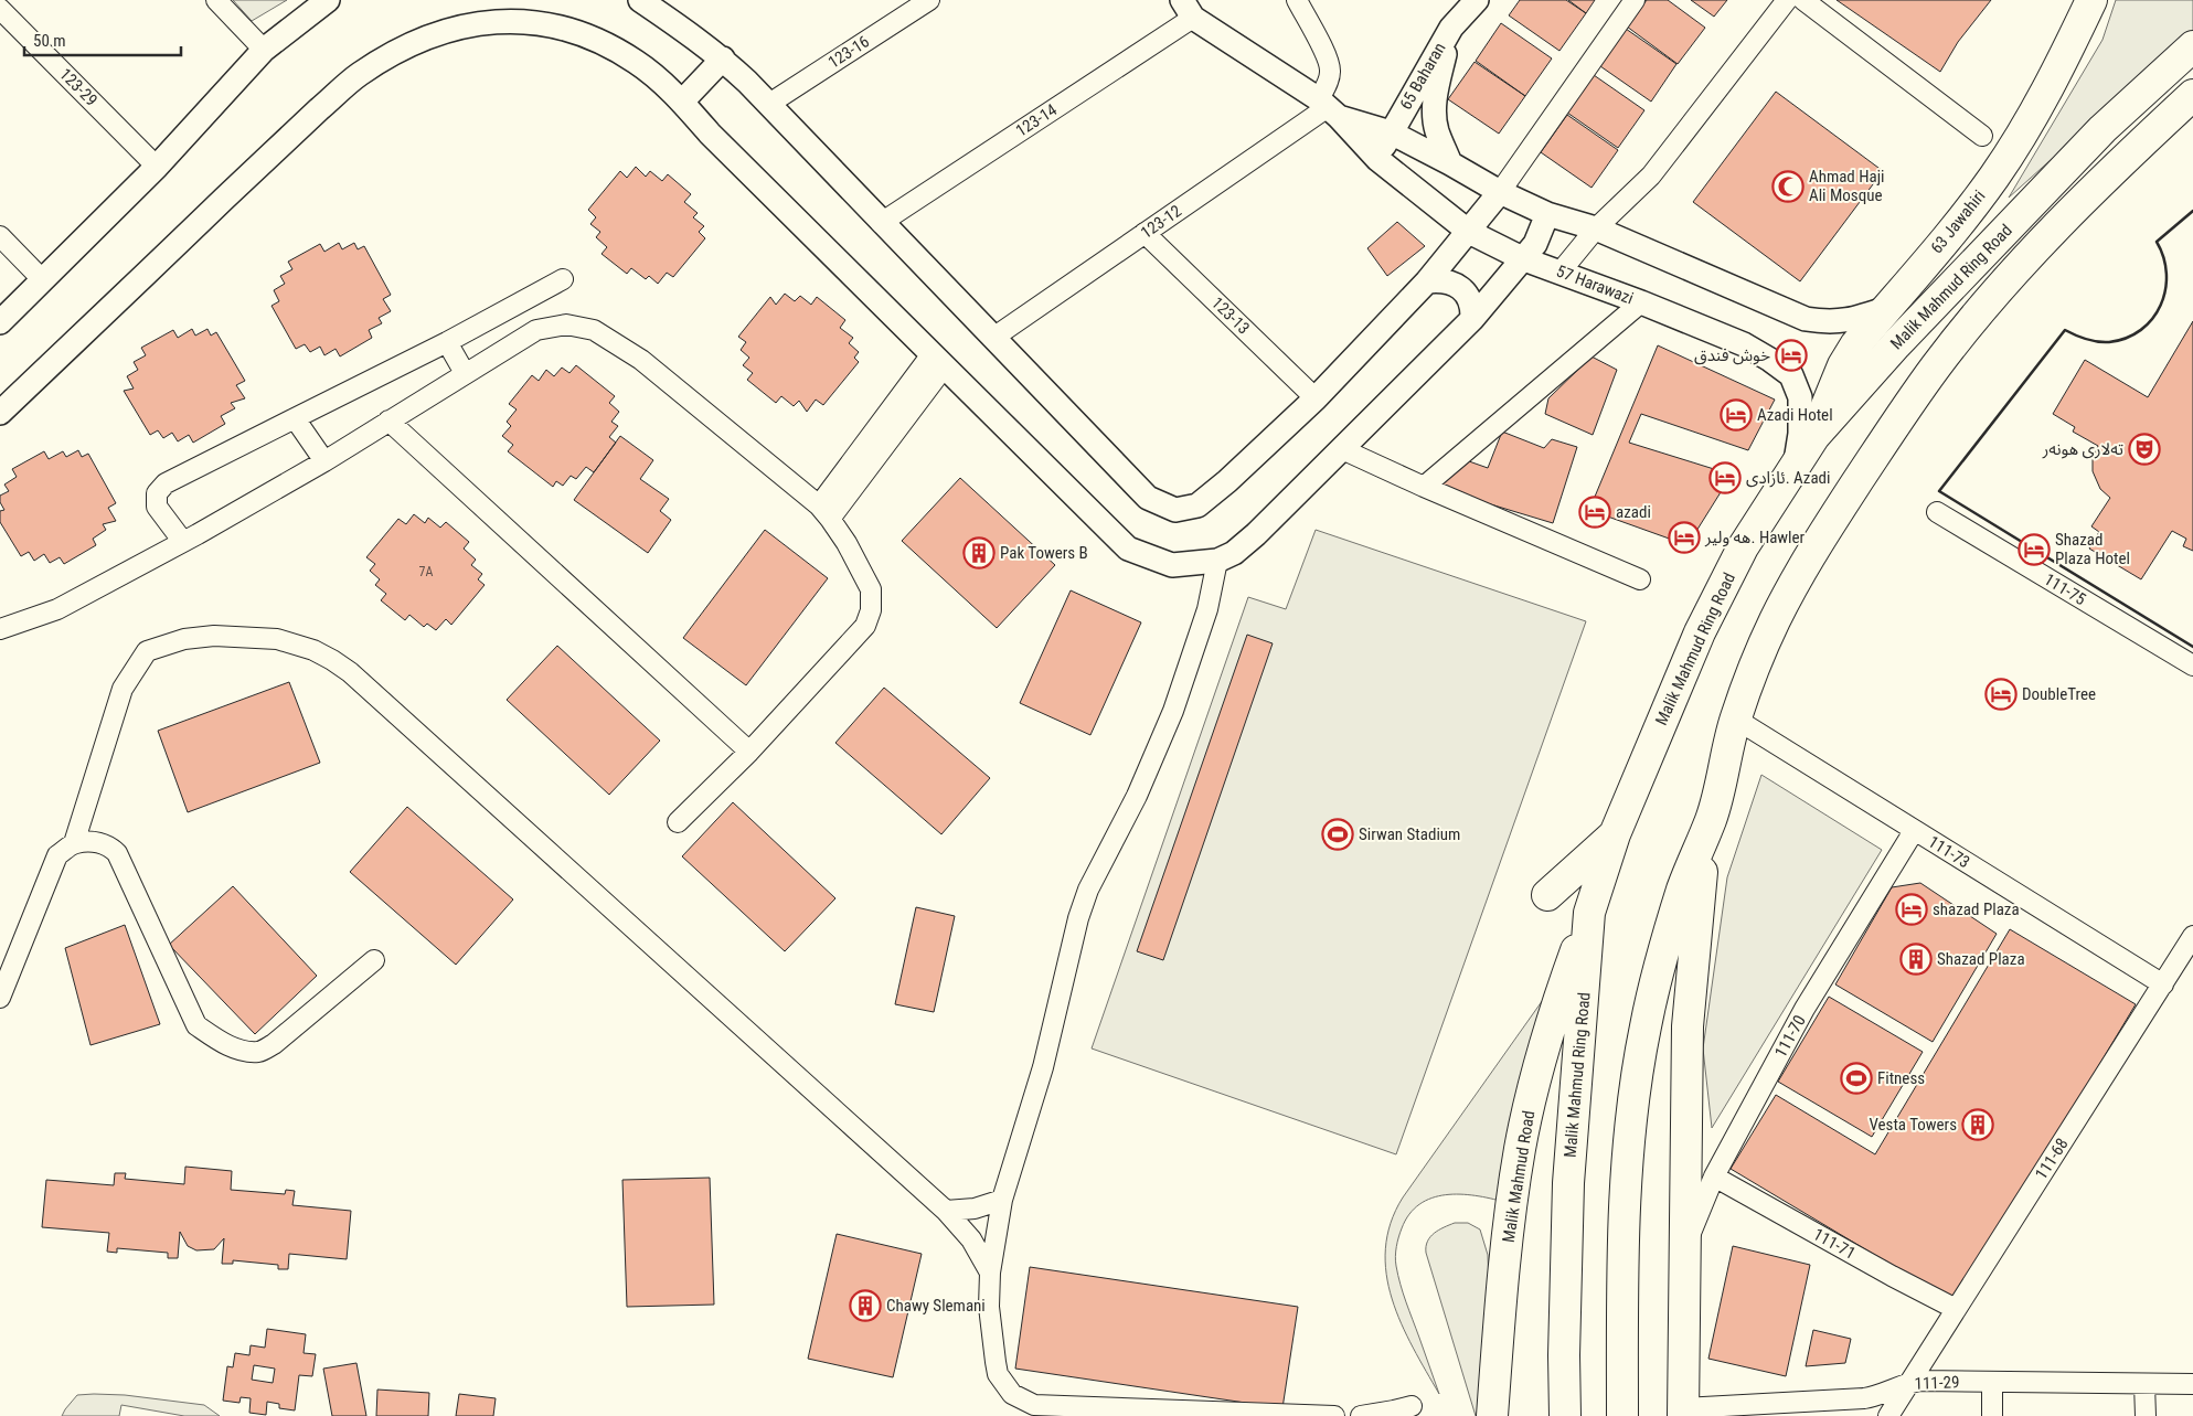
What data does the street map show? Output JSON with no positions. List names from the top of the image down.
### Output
{
  "streets": {
    "main road": ["63 Jawahiri", "Malik Mahmud Ring Road", "Malik Mahmud Road"],
    "street": [
      "123-16",
      "65 Baharan",
      "123-29",
      "123-14",
      "123-12",
      "57 Harawazi",
      "123-13",
      "111-75",
      "111-73",
      "111-70",
      "111-68",
      "111-71",
      "111-29"
    ]
  },
  "crossings": [
    ["65 Baharan", "57 Harawazi"],
    ["123-14", "57 Harawazi"],
    ["123-12", "57 Harawazi"],
    ["123-12", "123-13"],
    ["63 Jawahiri", "57 Harawazi"],
    ["63 Jawahiri", "Malik Mahmud Ring Road"],
    ["57 Harawazi", "Malik Mahmud Ring Road"],
    ["Malik Mahmud Ring Road", "111-73"],
    ["Malik Mahmud Ring Road", "Malik Mahmud Road"],
    ["111-73", "111-70"],
    ["111-73", "111-68"],
    ["111-70", "111-71"],
    ["111-68", "111-71"],
    ["111-68", "111-29"]
  ],
  "places": {
    "mosque": ["Ahmad Haji Ali Mosque"],
    "hotel": [
      "خوش فندق",
      "Azadi Hotel",
      "ئازادى. Azadi",
      "azadi",
      "هه ولير. Hawler",
      "Shazad Plaza Hotel",
      "DoubleTree",
      "shazad Plaza"
    ],
    "theatre": ["تەلاری هونەر"],
    "building": [
      "Pak Towers B",
      "Shazad Plaza",
      "Vesta Towers",
      "Chawy Slemani"
    ],
    "sports": ["Sirwan Stadium", "Fitness"]
  },
  "house_numbers": ["7A"],
  "scale_bar": "50 m"
}
